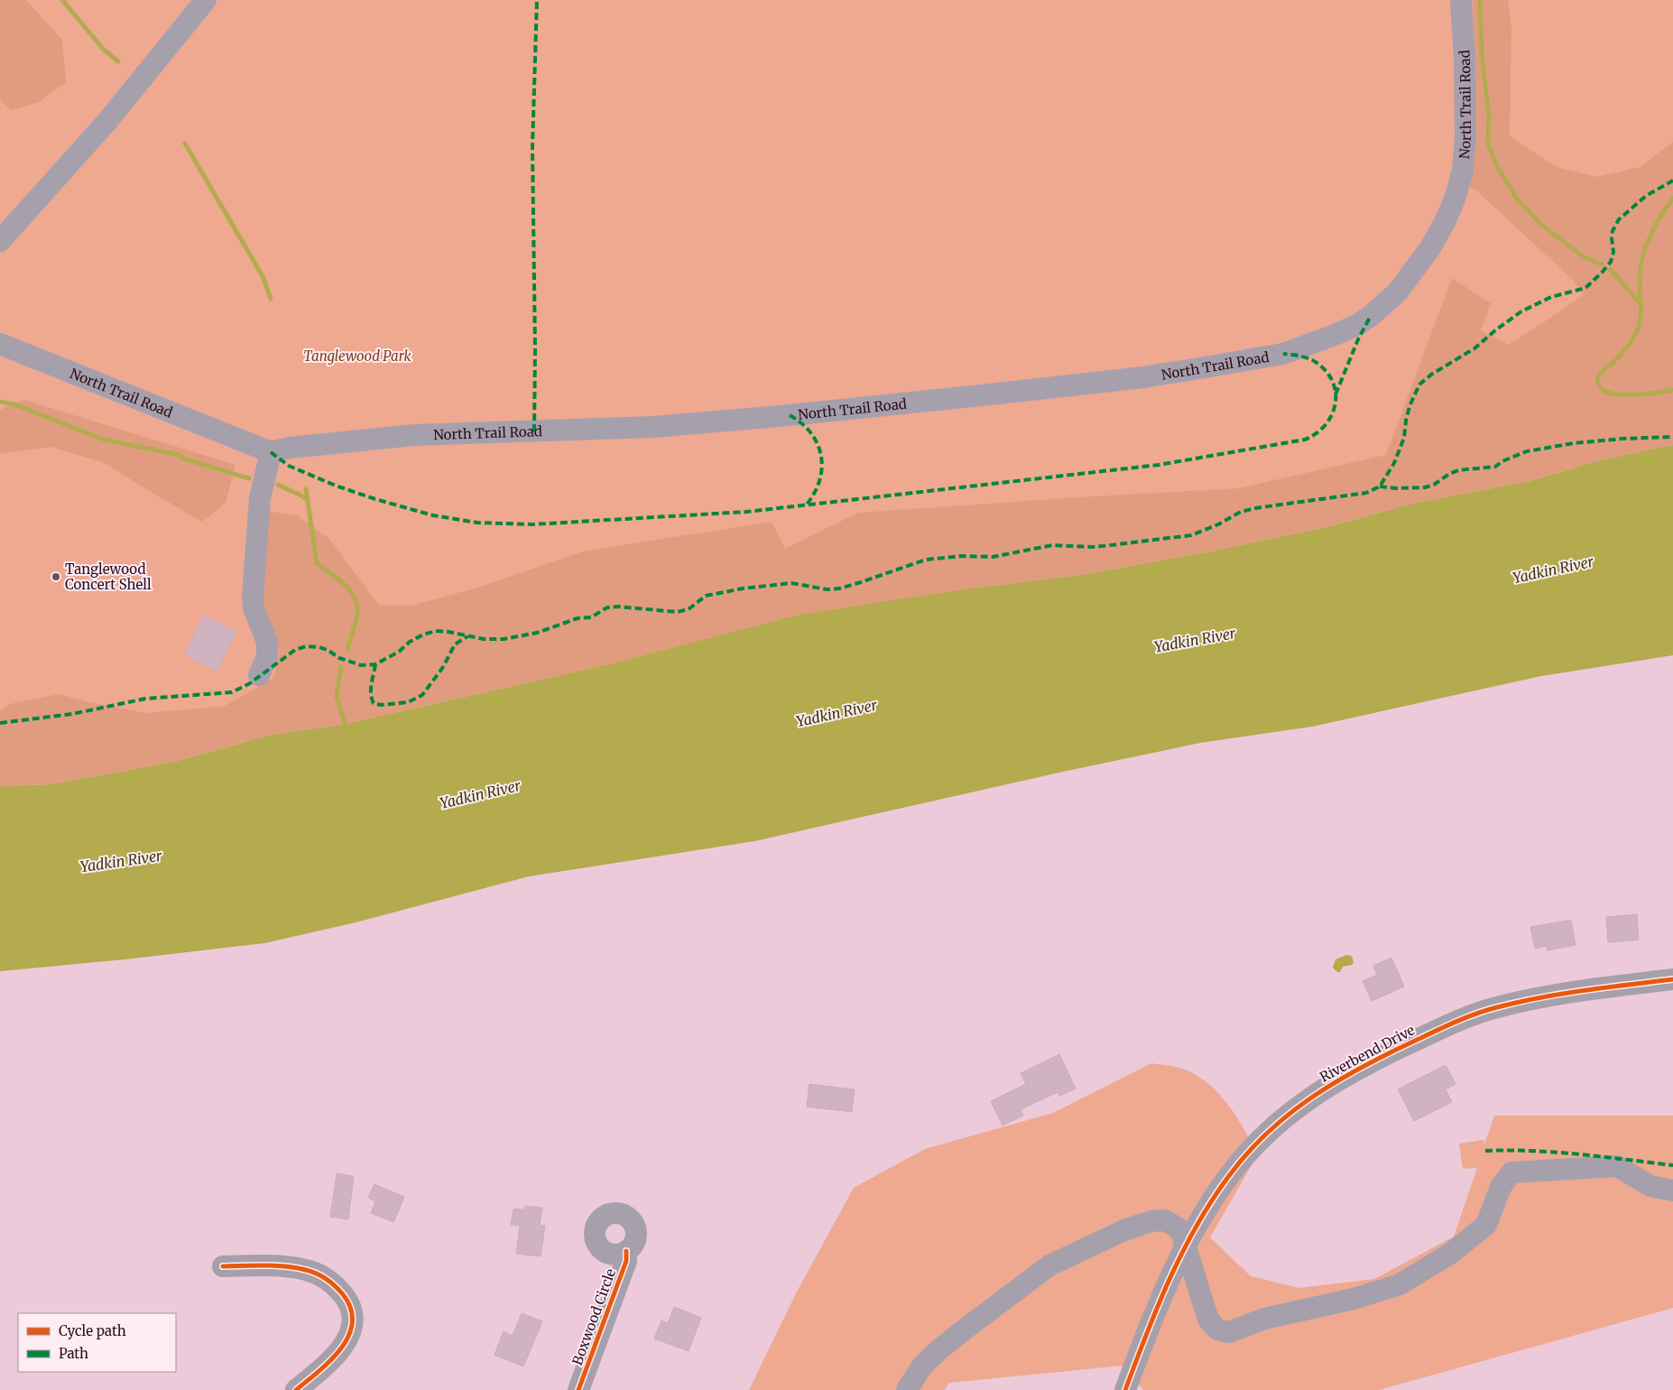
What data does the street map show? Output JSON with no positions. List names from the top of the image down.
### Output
{
  "streets": {
    "street": ["North Trail Road", "Riverbend Drive", "Boxwood Circle"]
  },
  "water": ["Yadkin River"],
  "parks": ["Tanglewood Park"],
  "places": ["Tanglewood Concert Shell"],
  "legend": ["Cycle path", "Path"]
}
